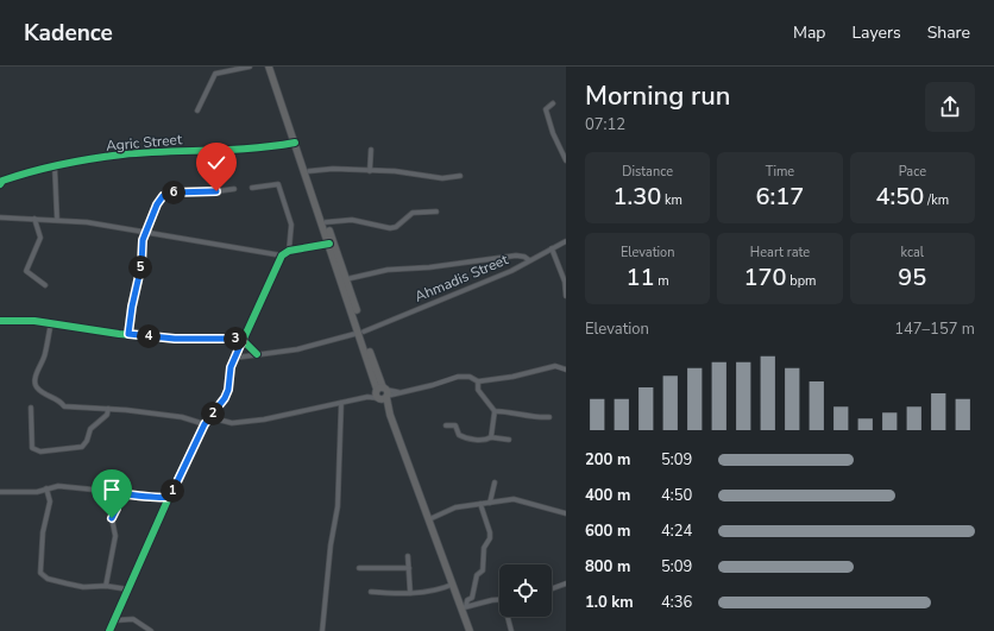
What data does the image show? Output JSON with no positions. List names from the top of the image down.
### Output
{
  "streets": {
    "street": ["Agric Street", "Ahmadis Street"]
  },
  "page": {
    "header": "Kadence",
    "nav": ["Map", "Layers", "Share"],
    "heading": ["Morning run", "07:12"],
    "stats": [
      ["Distance", "1.30 km"],
      ["Time", "6:17"],
      ["Pace", "4:50 /km"],
      ["Elevation", "11 m"],
      ["Heart rate", "170 bpm"],
      ["kcal", "95"]
    ],
    "pins": [
      "6",
      "5",
      "4",
      "3",
      "2",
      "1"
    ],
    "chart": ["Elevation", "147–157 m"],
    "list": [
      {
        "name": "200 m",
        "note": "5:09"
      },
      {
        "name": "400 m",
        "note": "4:50"
      },
      {
        "name": "600 m",
        "note": "4:24"
      },
      {
        "name": "800 m",
        "note": "5:09"
      },
      {
        "name": "1.0 km",
        "note": "4:36"
      }
    ]
  }
}
